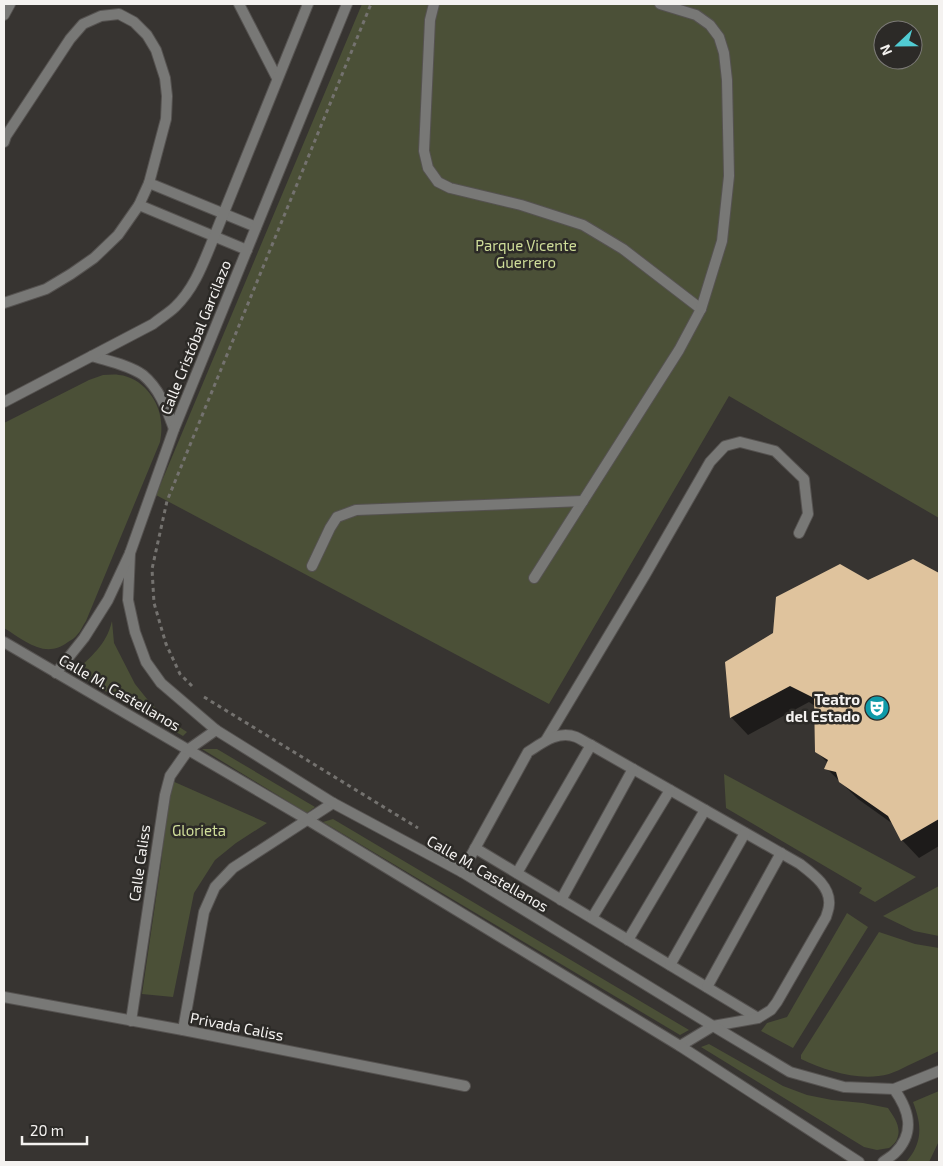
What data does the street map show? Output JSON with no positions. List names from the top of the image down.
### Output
{
  "streets": {
    "street": [
      "Calle Cristóbal Garcilazo",
      "Calle M. Castellanos",
      "Calle Caliss",
      "Privada Caliss"
    ]
  },
  "crossings": [
    ["Calle Cristóbal Garcilazo", "Calle M. Castellanos"],
    ["Calle M. Castellanos", "Calle Caliss"],
    ["Calle Caliss", "Privada Caliss"]
  ],
  "parks": ["Parque Vicente Guerrero", "Glorieta"],
  "places": {
    "theatre": ["Teatro del Estado"]
  },
  "scale_bar": "20 m",
  "north": "left"
}
